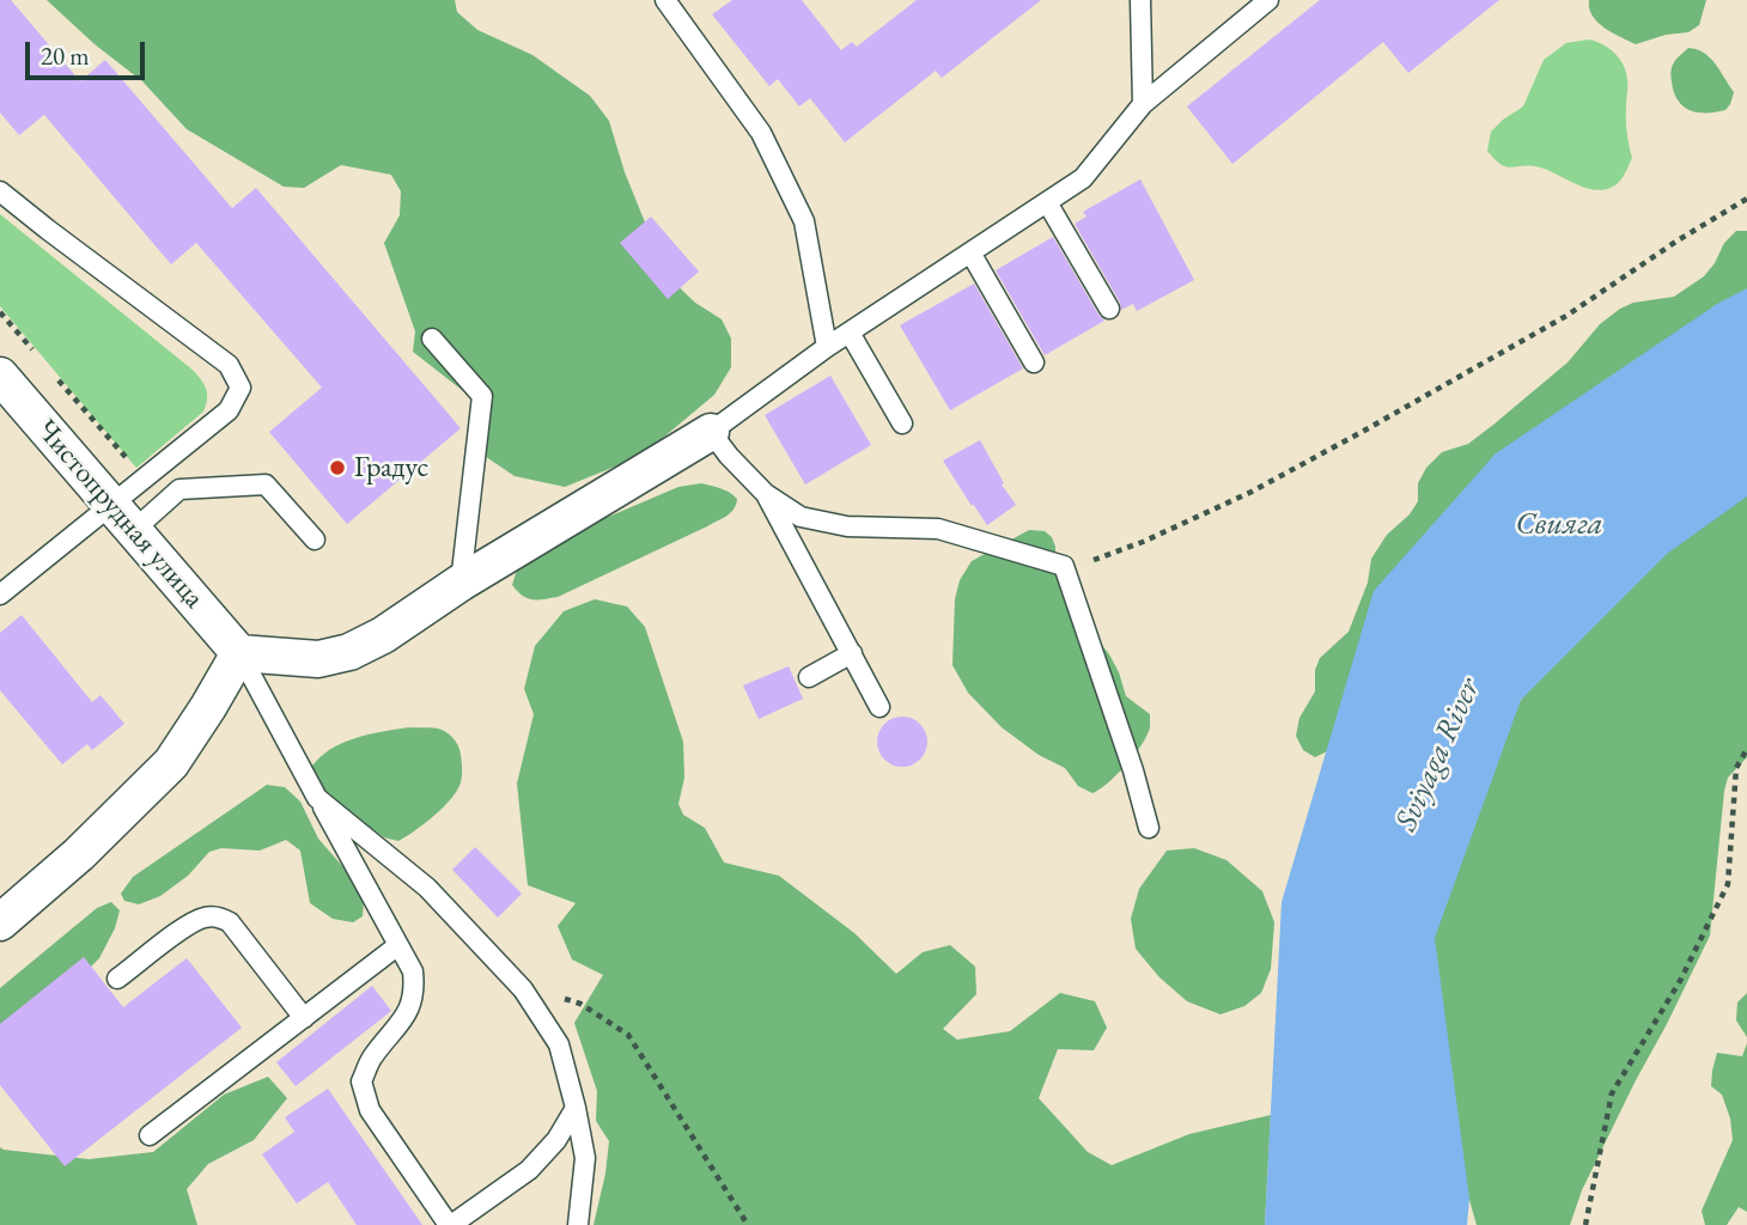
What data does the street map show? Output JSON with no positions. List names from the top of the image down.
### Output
{
  "streets": {
    "street": ["Чистопрудная улица"]
  },
  "water": ["Свияга", "Sviyaga River"],
  "places": ["Градус"],
  "scale_bar": "20 m"
}
